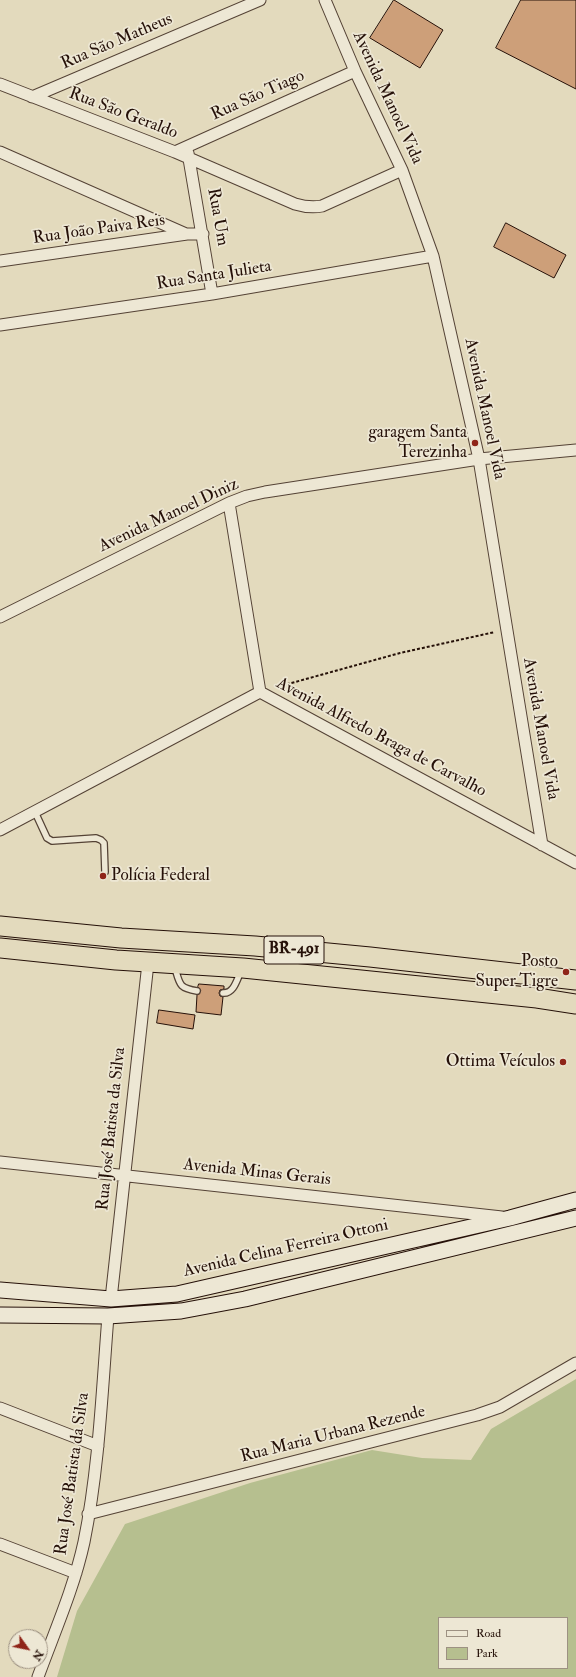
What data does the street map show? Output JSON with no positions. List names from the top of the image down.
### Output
{
  "streets": {
    "highway": ["BR-491"],
    "main road": ["Avenida Celina Ferreira Ottoni"],
    "street": [
      "Rua São Matheus",
      "Rua São Tiago",
      "Avenida Manoel Vida",
      "Rua São Geraldo",
      "Rua Um",
      "Rua João Paiva Reis",
      "Rua Santa Julieta",
      "Avenida Manoel Diniz",
      "Avenida Alfredo Braga de Carvalho",
      "Rua José Batista da Silva",
      "Avenida Minas Gerais",
      "Rua Maria Urbana Rezende"
    ]
  },
  "crossings": [
    ["Rua São Matheus", "Rua São Geraldo"],
    ["Rua São Tiago", "Avenida Manoel Vida"],
    ["Rua São Tiago", "Rua São Geraldo"],
    ["Rua São Tiago", "Rua Um"],
    ["Avenida Manoel Vida", "Rua São Geraldo"],
    ["Avenida Manoel Vida", "Rua Santa Julieta"],
    ["Avenida Manoel Vida", "Avenida Manoel Diniz"],
    ["Avenida Manoel Vida", "Avenida Alfredo Braga de Carvalho"],
    ["Rua São Geraldo", "Rua Um"],
    ["Rua Um", "Rua João Paiva Reis"],
    ["Rua Um", "Rua Santa Julieta"],
    ["BR-491", "Rua José Batista da Silva"],
    ["Rua José Batista da Silva", "Avenida Minas Gerais"],
    ["Rua José Batista da Silva", "Avenida Celina Ferreira Ottoni"],
    ["Rua José Batista da Silva", "Rua Maria Urbana Rezende"],
    ["Avenida Minas Gerais", "Avenida Celina Ferreira Ottoni"]
  ],
  "places": [
    "garagem Santa Terezinha",
    "Polícia Federal",
    "Posto Super Tigre",
    "Ottima Veículos"
  ],
  "legend": ["Road", "Park"],
  "north": "bottom right"
}
